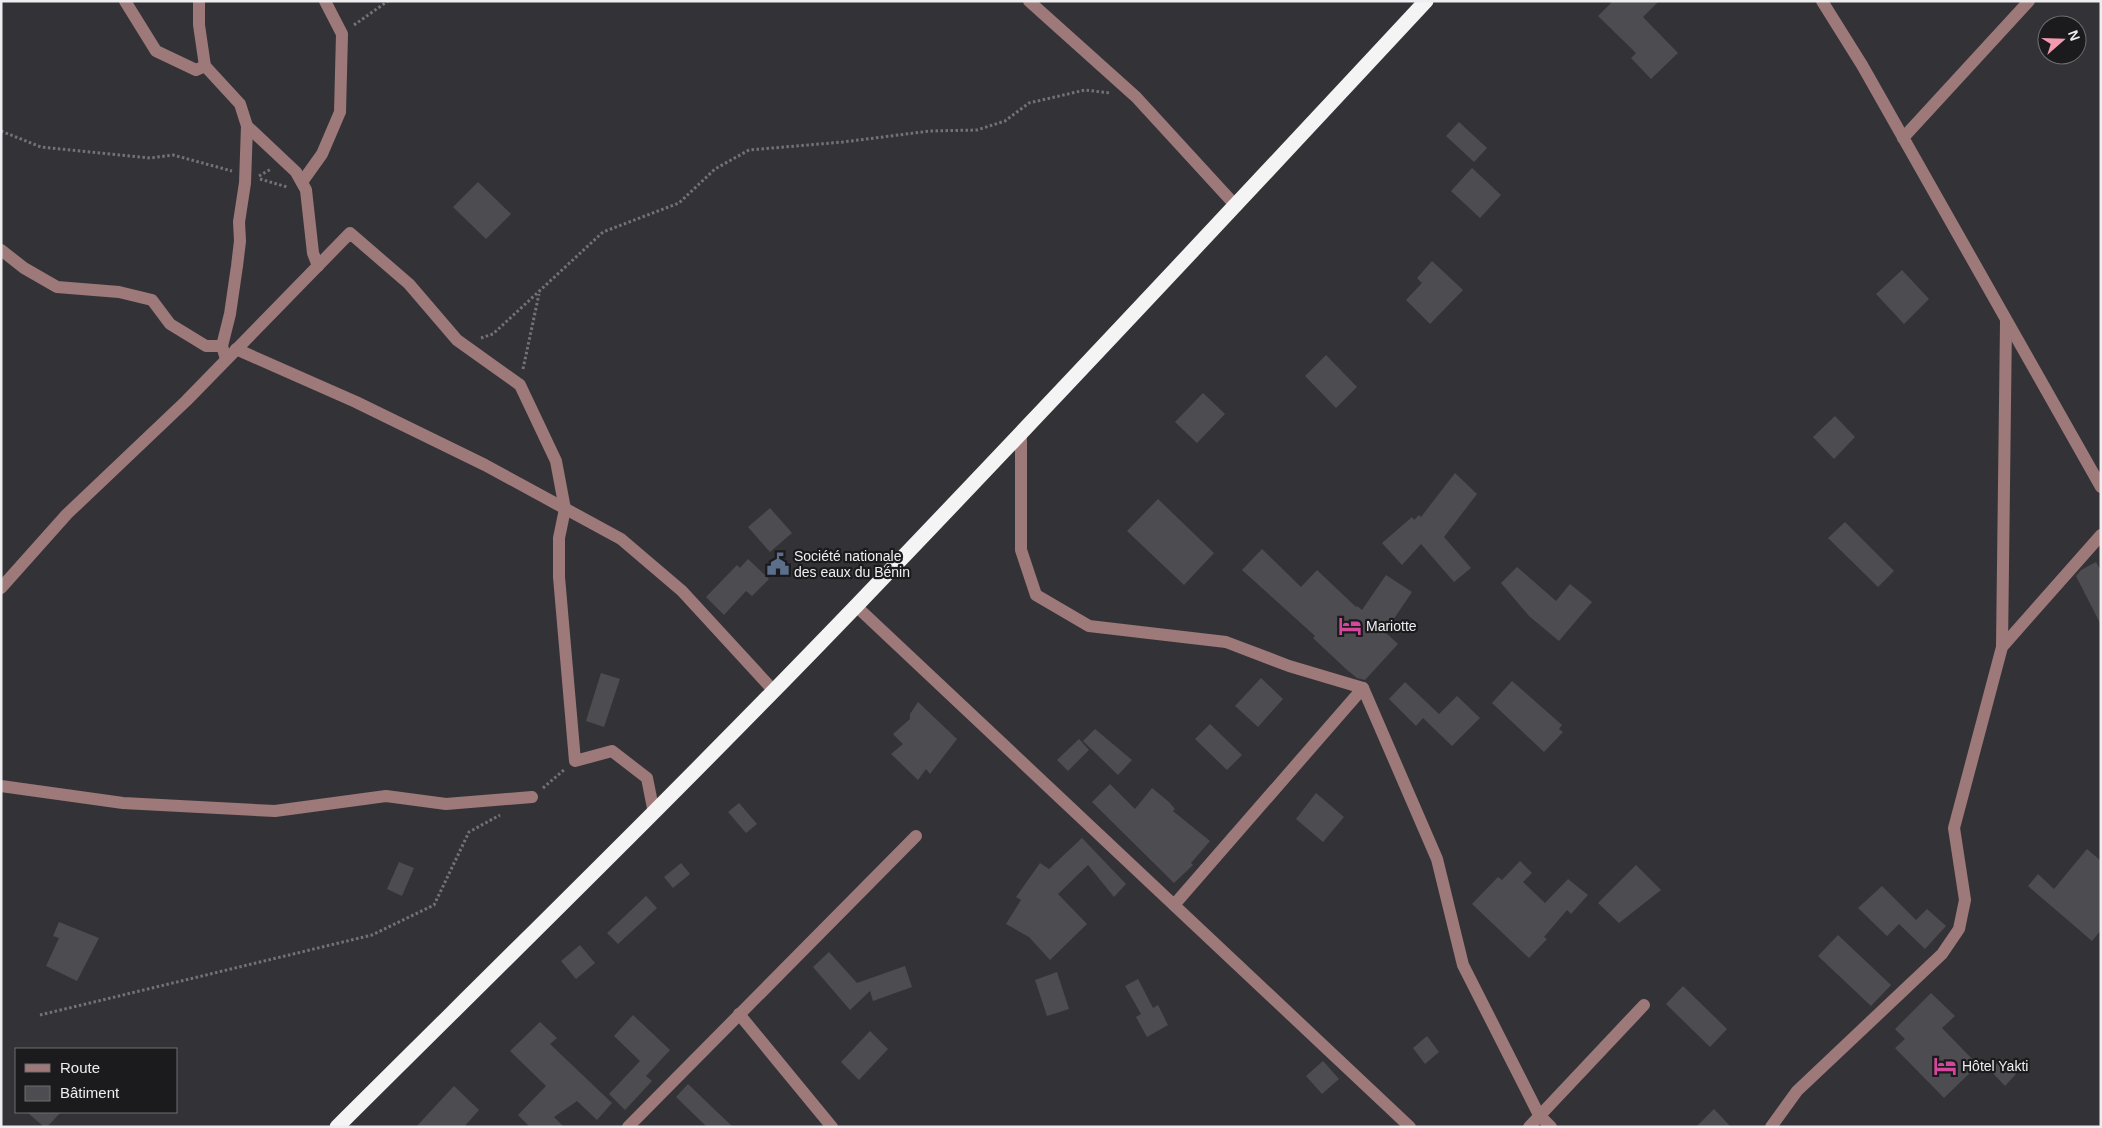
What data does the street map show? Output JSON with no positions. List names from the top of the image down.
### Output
{
  "places": {
    "public building": ["Société nationale des eaux du Bénin"],
    "hotel": ["Mariotte", "Hôtel Yakti"]
  },
  "legend": ["Route", "Bâtiment"],
  "north": "right"
}
